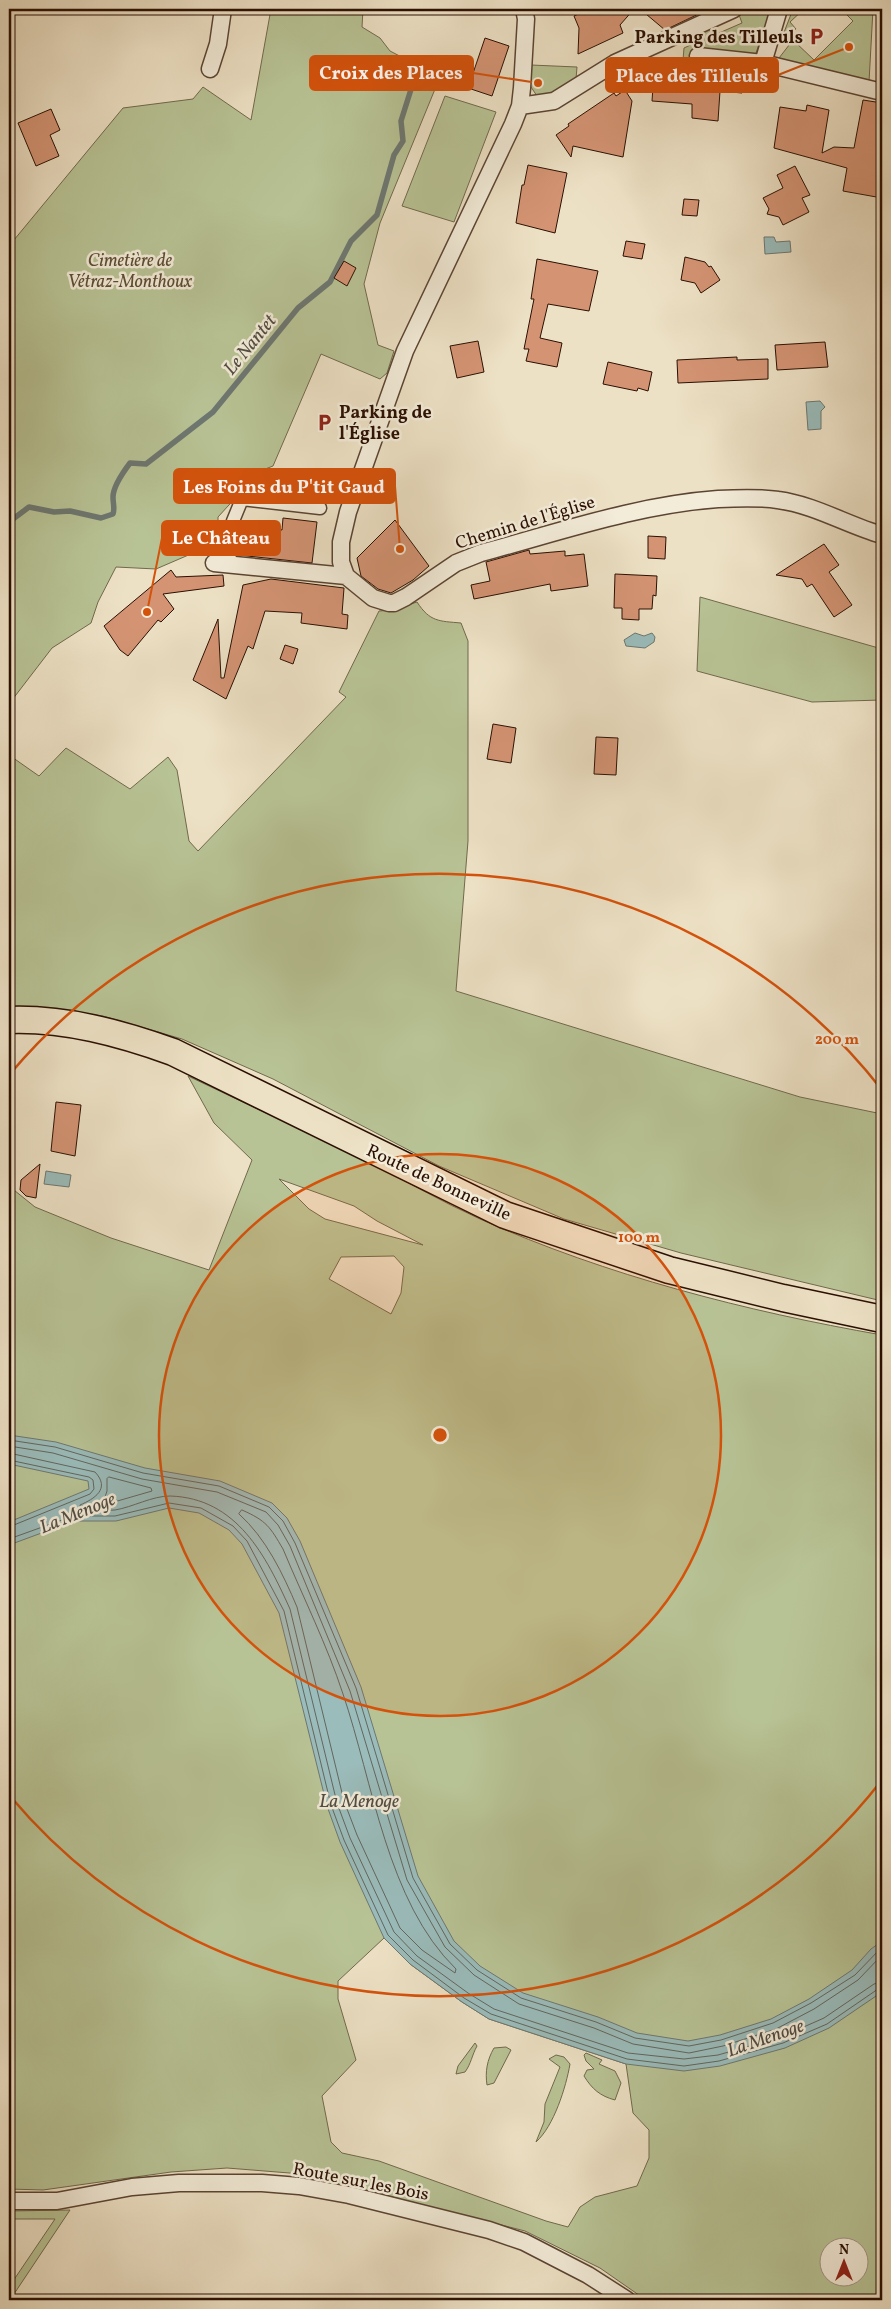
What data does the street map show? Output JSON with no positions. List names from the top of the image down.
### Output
{
  "streets": {
    "main road": ["Route de Bonneville"],
    "street": ["Chemin de l'Église", "Route sur les Bois"]
  },
  "water": ["Le Nantet", "La Menoge"],
  "parks": ["Cimetière de Vétraz-Monthoux"],
  "places": {
    "parking": ["Parking des Tilleuls", "Parking de l'Église"],
    "other": [
      "Place des Tilleuls",
      "Croix des Places",
      "Les Foins du P'tit Gaud",
      "Le Château"
    ]
  },
  "north": "top",
  "rings": ["200 m", "100 m"]
}
